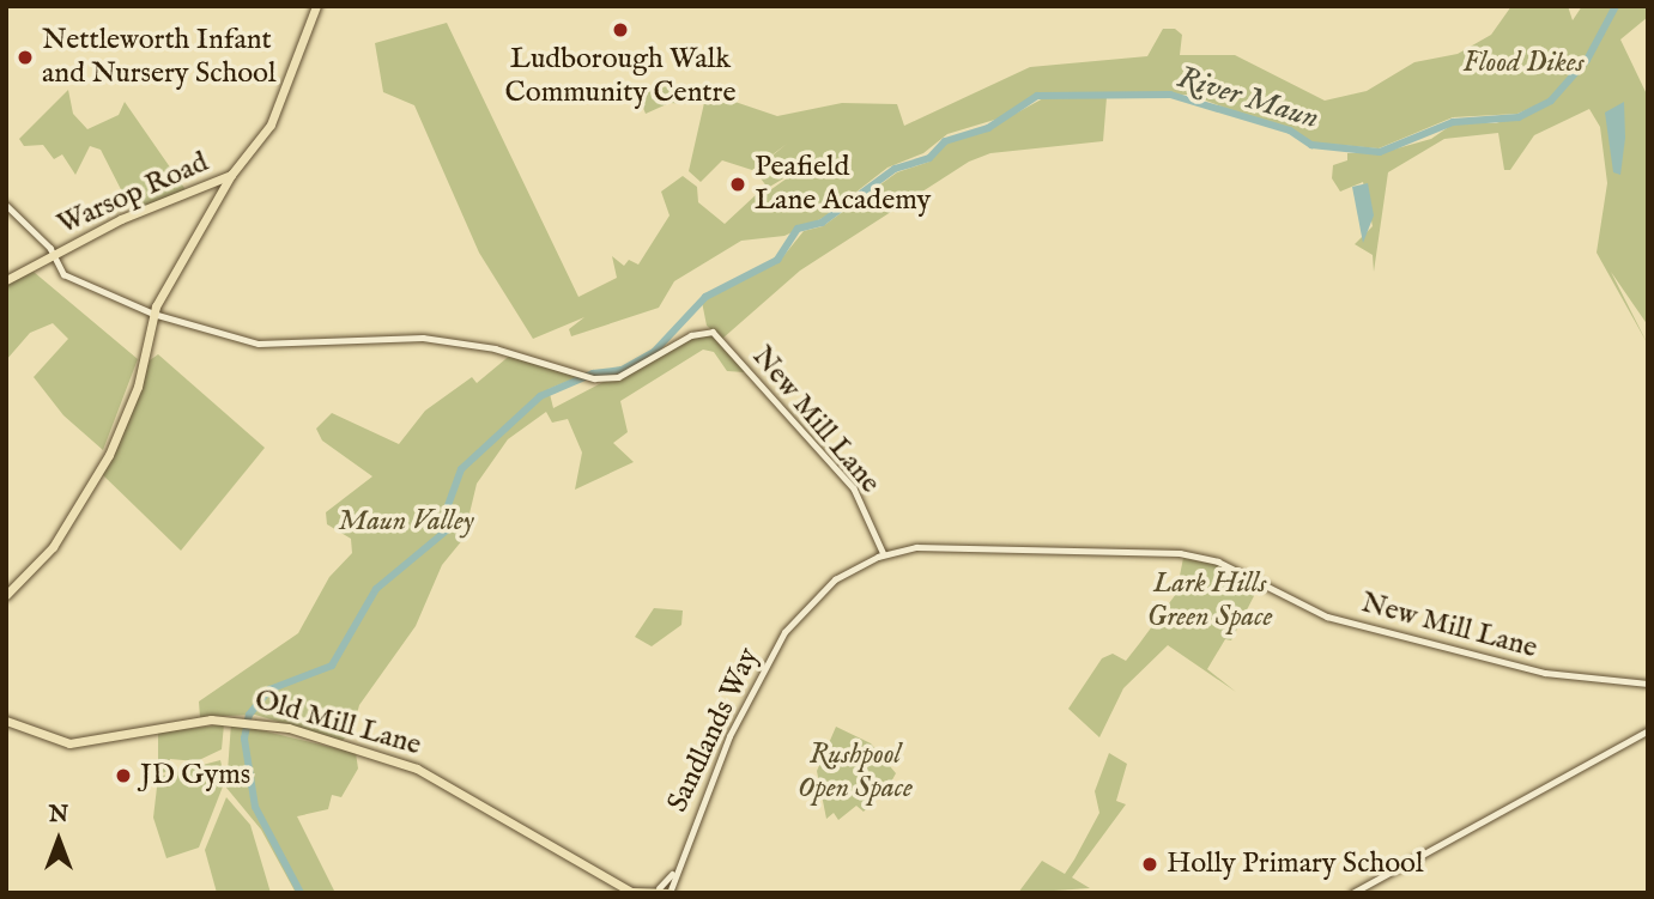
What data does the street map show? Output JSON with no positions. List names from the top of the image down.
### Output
{
  "streets": {
    "main road": ["Warsop Road", "Old Mill Lane"],
    "street": ["New Mill Lane", "Sandlands Way"]
  },
  "crossings": [
    ["Warsop Road", "New Mill Lane"],
    ["New Mill Lane", "Sandlands Way"]
  ],
  "water": ["River Maun"],
  "parks": [
    "Flood Dikes",
    "Maun Valley",
    "Lark Hills Green Space",
    "Rushpool Open Space"
  ],
  "places": [
    "Ludborough Walk Community Centre",
    "Nettleworth Infant and Nursery School",
    "Peafield Lane Academy",
    "JD Gyms",
    "Holly Primary School"
  ],
  "north": "top"
}
